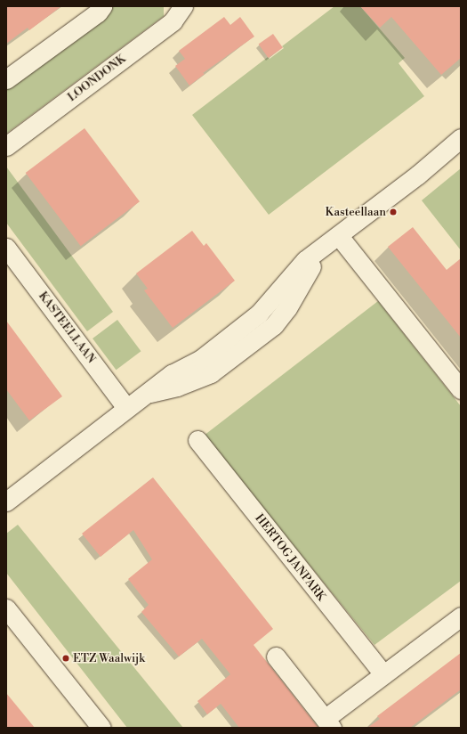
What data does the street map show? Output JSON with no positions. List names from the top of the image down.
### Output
{
  "streets": {
    "street": ["LOONDONK", "KASTEELLAAN", "HERTOG JANPARK"]
  },
  "places": ["Kasteellaan", "ETZ Waalwijk"]
}
